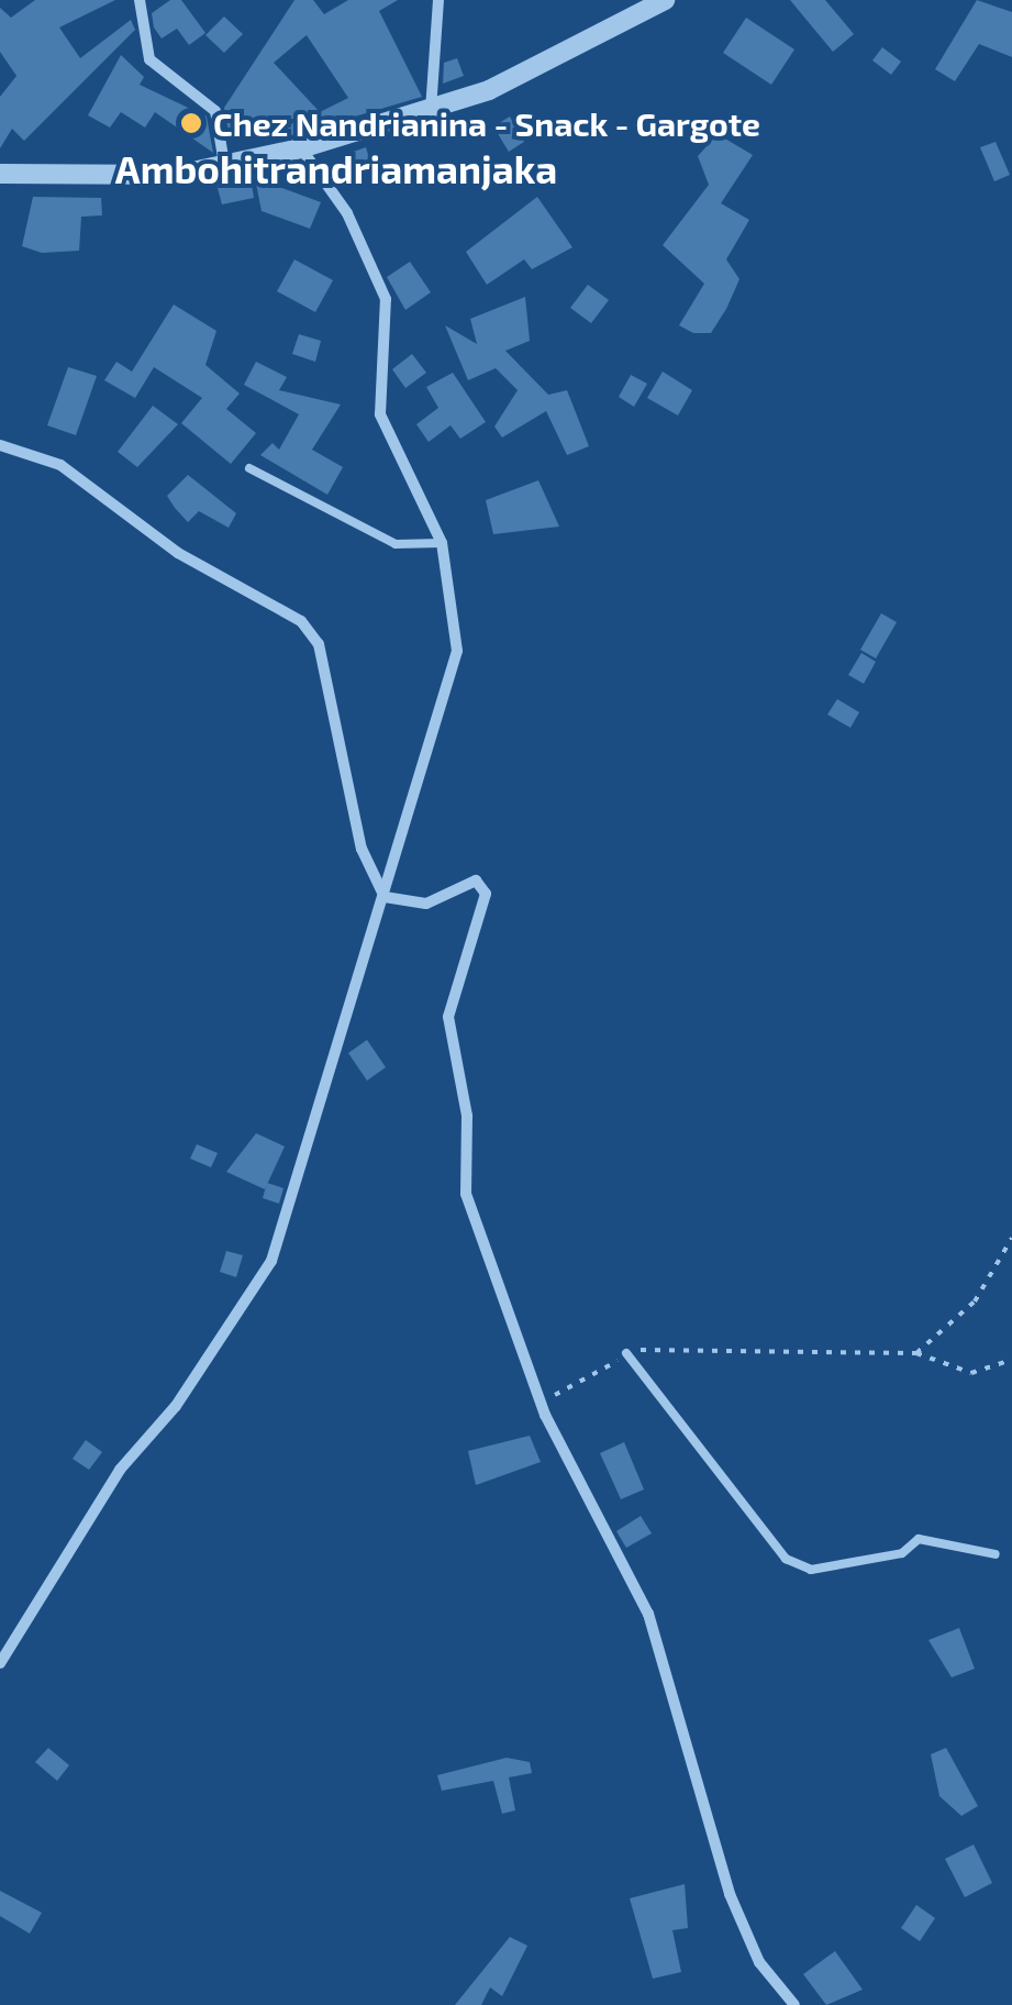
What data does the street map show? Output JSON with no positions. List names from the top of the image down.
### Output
{
  "districts": ["Ambohitrandriamanjaka"],
  "places": ["Chez Nandrianina - Snack - Gargote"]
}
